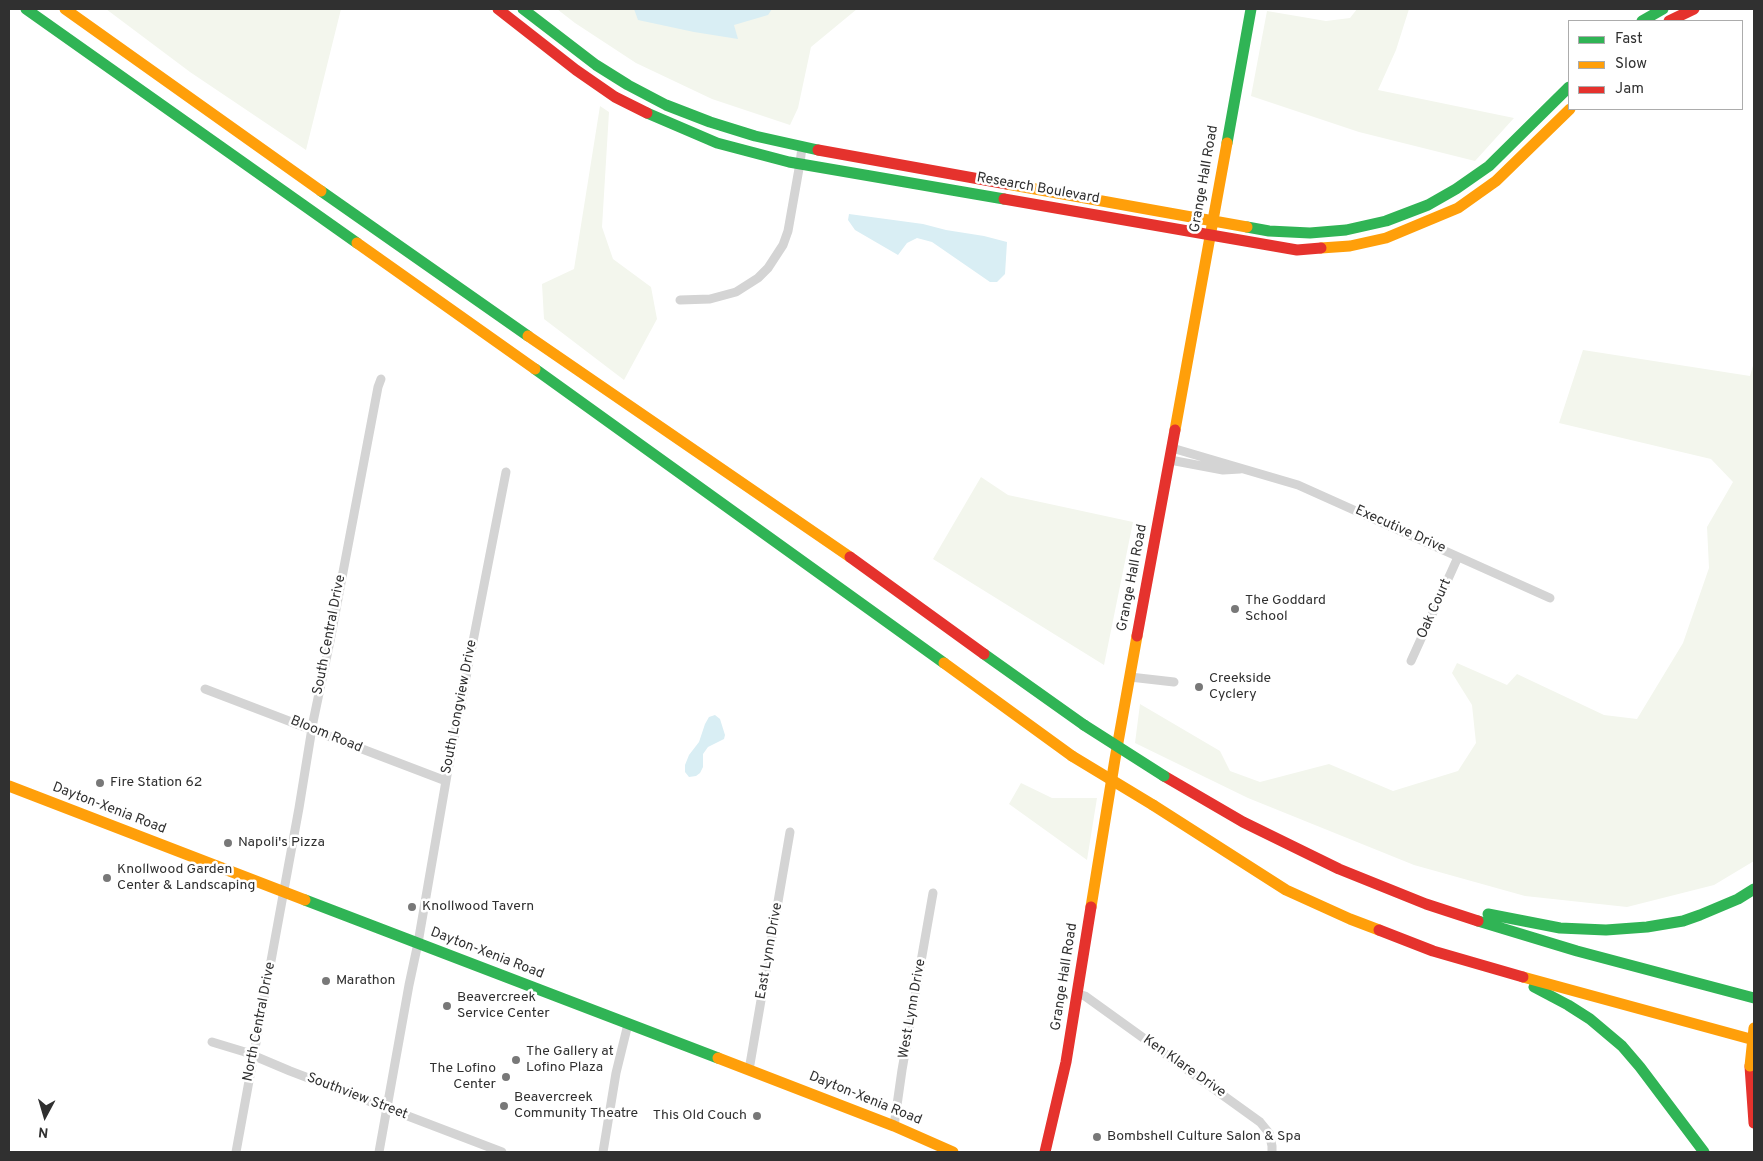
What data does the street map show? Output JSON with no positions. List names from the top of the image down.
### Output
{
  "streets": {
    "main road": ["Grange Hall Road", "Research Boulevard", "Dayton-Xenia Road"],
    "street": [
      "Executive Drive",
      "Oak Court",
      "South Central Drive",
      "South Longview Drive",
      "Bloom Road",
      "East Lynn Drive",
      "West Lynn Drive",
      "North Central Drive",
      "Ken Klare Drive",
      "Southview Street"
    ]
  },
  "crossings": [
    ["Grange Hall Road", "Research Boulevard"],
    ["Grange Hall Road", "Executive Drive"],
    ["Grange Hall Road", "Ken Klare Drive"],
    ["Executive Drive", "Oak Court"],
    ["South Central Drive", "Bloom Road"],
    ["South Central Drive", "Dayton-Xenia Road"],
    ["South Central Drive", "North Central Drive"],
    ["South Longview Drive", "Bloom Road"],
    ["South Longview Drive", "Dayton-Xenia Road"],
    ["South Longview Drive", "Southview Street"],
    ["Dayton-Xenia Road", "East Lynn Drive"],
    ["Dayton-Xenia Road", "West Lynn Drive"],
    ["Dayton-Xenia Road", "North Central Drive"],
    ["North Central Drive", "Southview Street"]
  ],
  "places": [
    "The Goddard School",
    "Creekside Cyclery",
    "Fire Station 62",
    "Napoli's Pizza",
    "Knollwood Garden Center & Landscaping",
    "Knollwood Tavern",
    "Marathon",
    "Beavercreek Service Center",
    "The Gallery at Lofino Plaza",
    "The Lofino Center",
    "Beavercreek Community Theatre",
    "This Old Couch",
    "Bombshell Culture Salon & Spa"
  ],
  "legend": ["Fast", "Slow", "Jam"],
  "north": "bottom"
}
